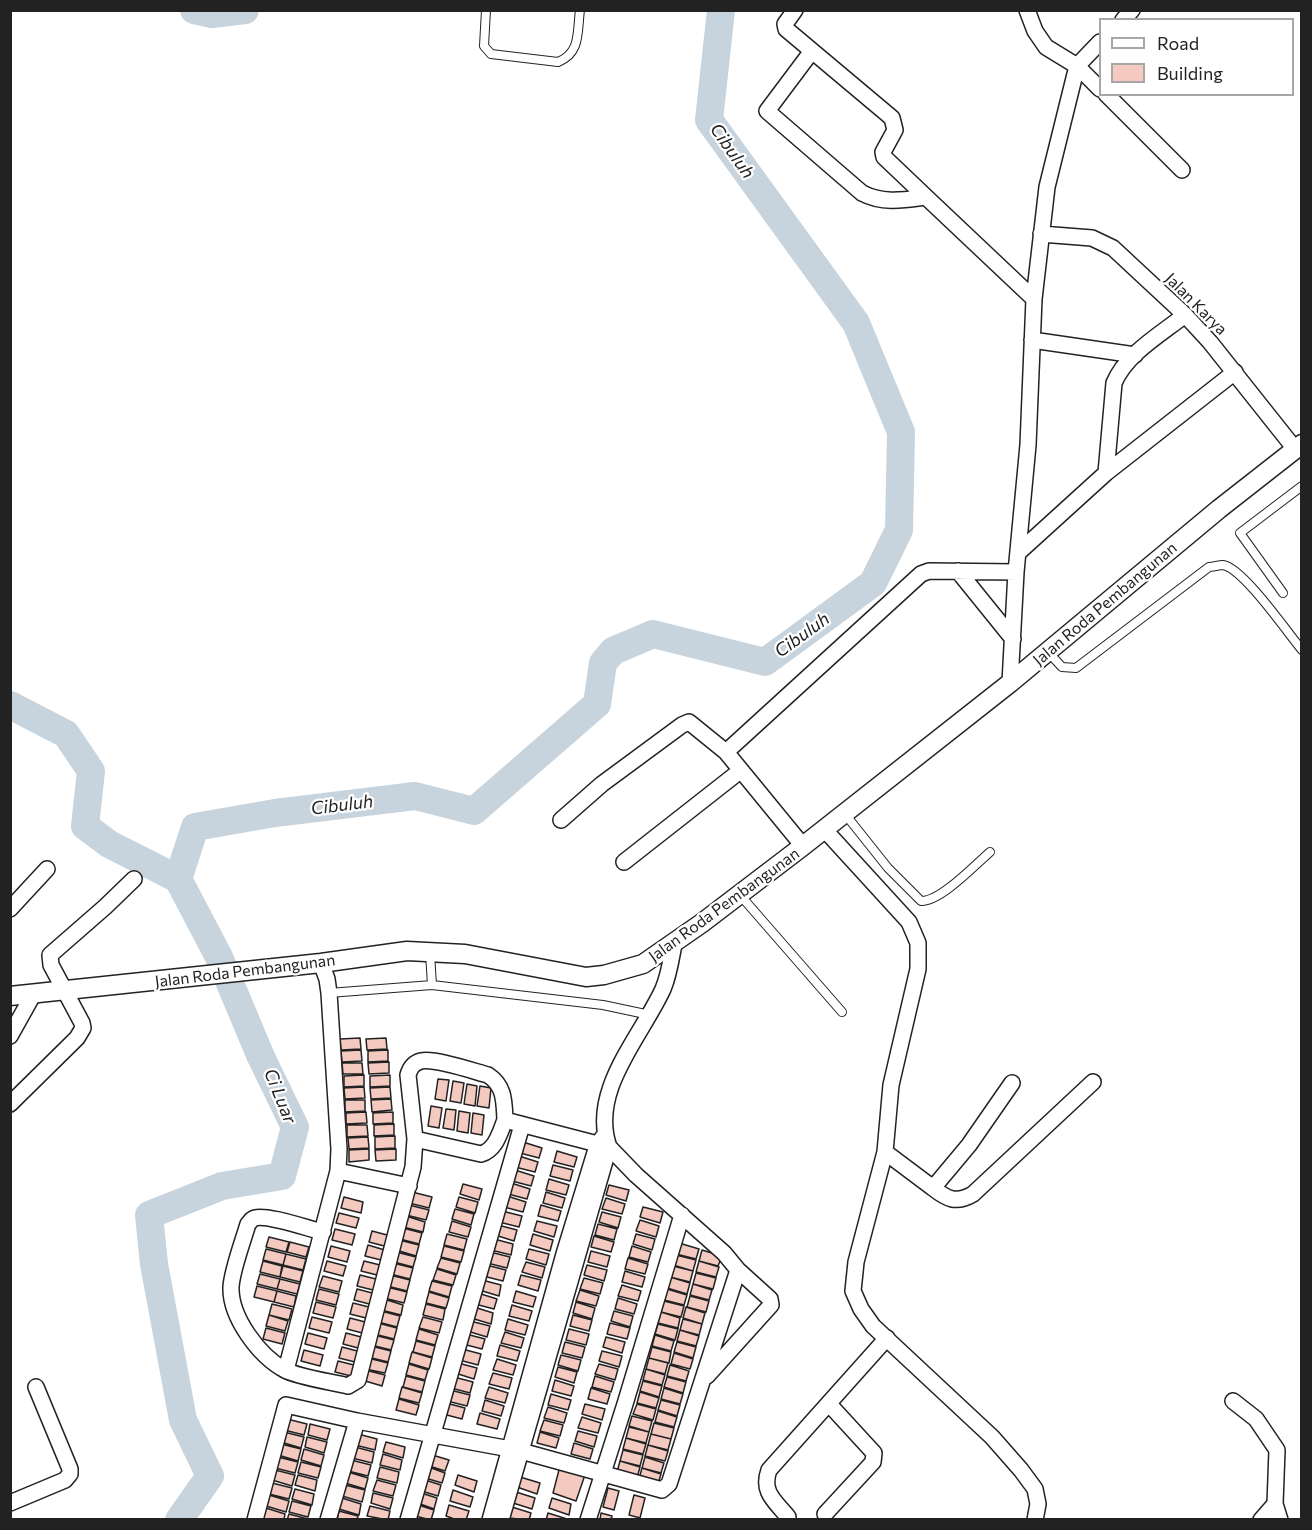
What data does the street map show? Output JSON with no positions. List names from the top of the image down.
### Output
{
  "streets": {
    "street": ["Jalan Karya", "Jalan Roda Pembangunan"]
  },
  "crossings": [
    ["Jalan Karya", "Jalan Roda Pembangunan"]
  ],
  "water": ["Cibuluh", "Ci Luar"],
  "legend": ["Road", "Building"]
}
